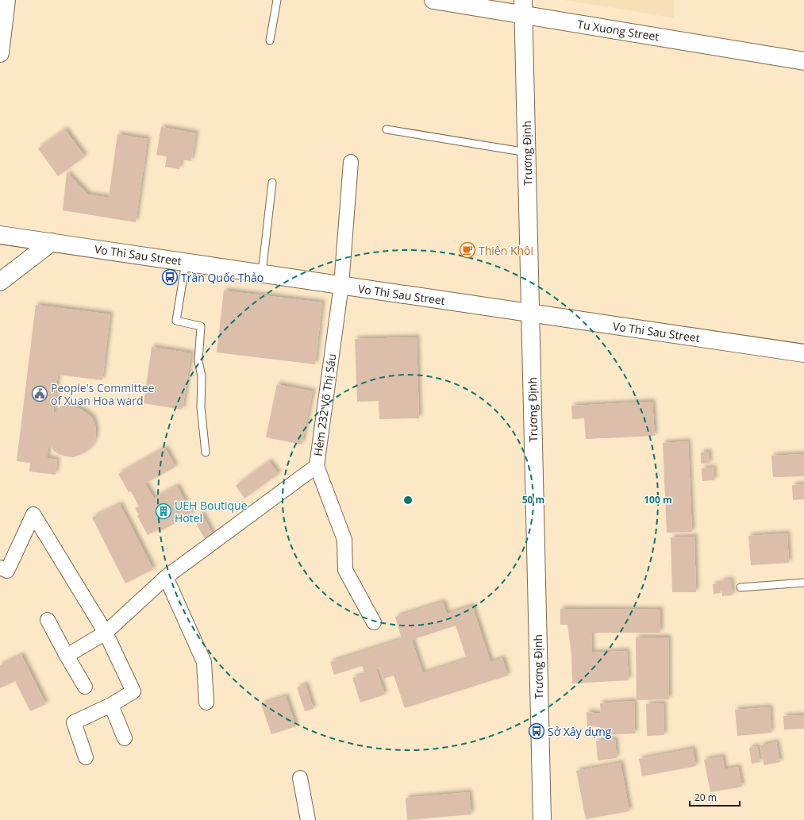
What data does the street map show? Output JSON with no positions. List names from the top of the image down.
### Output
{
  "streets": {
    "street": [
      "Tu Xuong Street",
      "Trương Định",
      "Vo Thi Sau Street",
      "Hẻm 232 Võ Thị Sáu"
    ]
  },
  "crossings": [
    ["Tu Xuong Street", "Trương Định"],
    ["Trương Định", "Vo Thi Sau Street"],
    ["Vo Thi Sau Street", "Hẻm 232 Võ Thị Sáu"]
  ],
  "places": {
    "cafe": ["Thiên Khôi"],
    "bus stop": ["Trần Quốc Thảo", "Sở Xây dựng"],
    "public building": ["People's Committee of Xuan Hoa ward"],
    "building": ["UEH Boutique Hotel"]
  },
  "scale_bar": "20 m",
  "rings": ["50 m", "100 m"]
}
